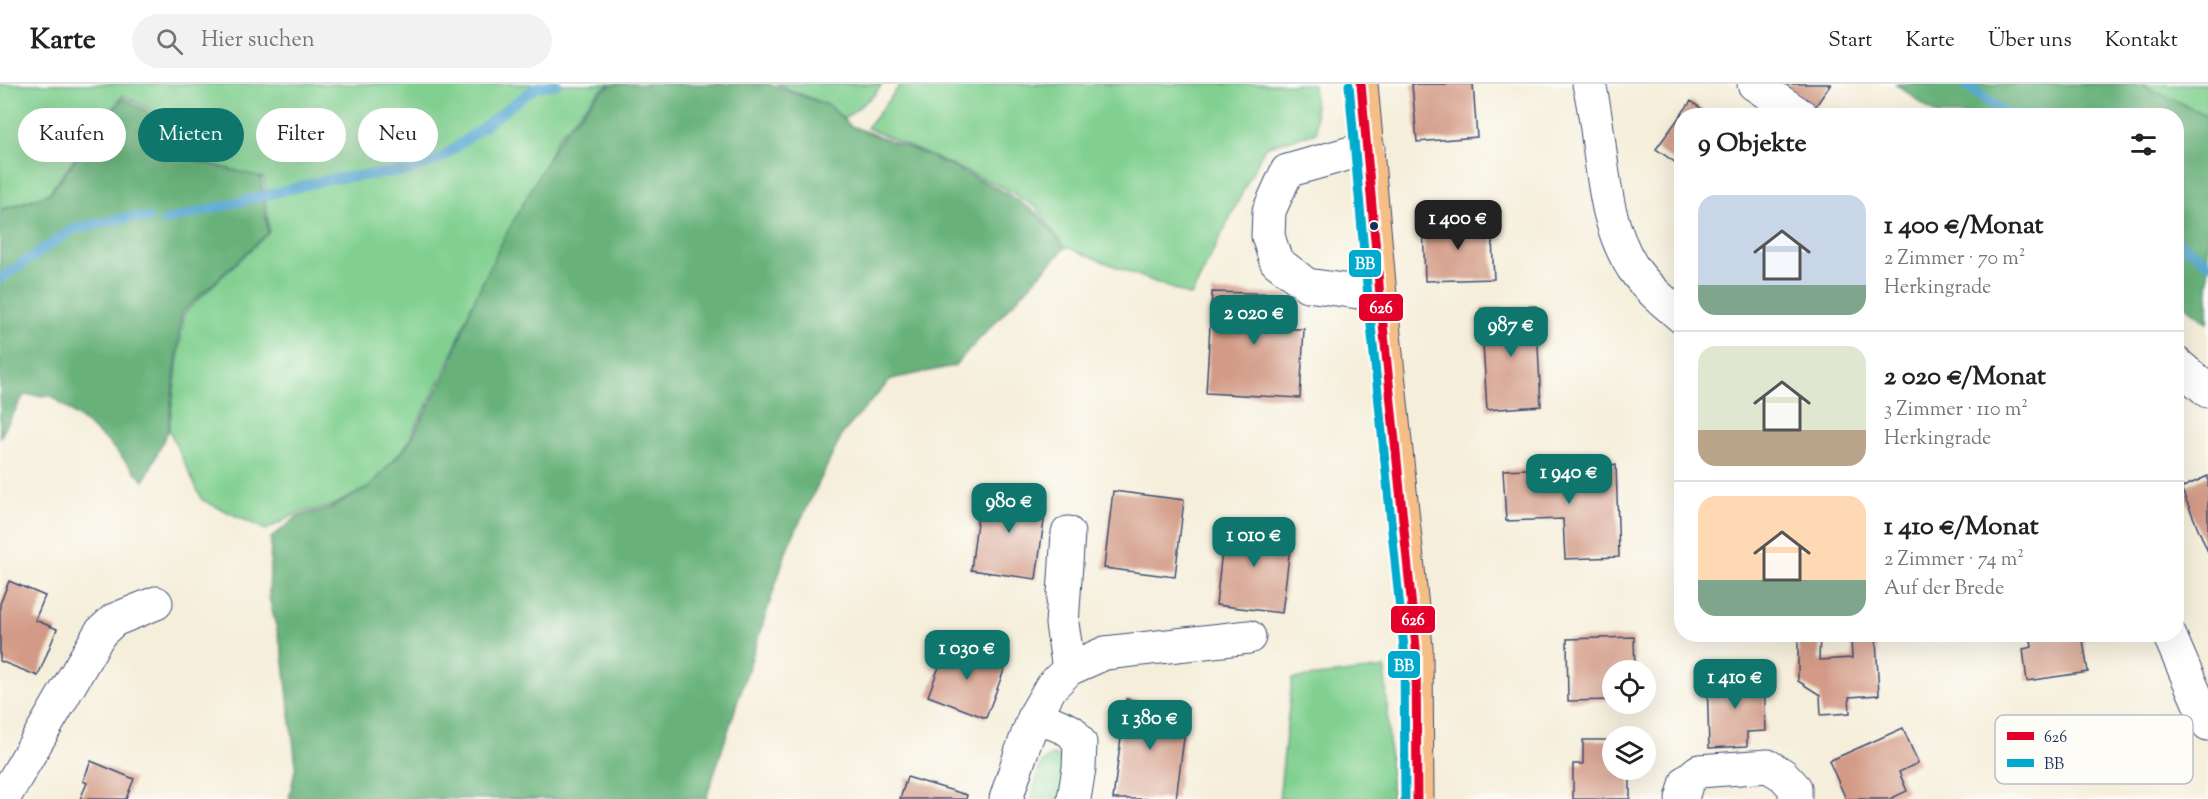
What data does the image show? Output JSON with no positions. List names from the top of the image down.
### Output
{
  "lines": ["transit line 626", "transit line BB"],
  "legend": ["626", "BB"],
  "page": {
    "header": "Karte",
    "search": "Hier suchen",
    "nav": [
      "Start",
      "Karte",
      "Über uns",
      "Kontakt"
    ],
    "chip": [
      "Kaufen",
      "Mieten",
      "Filter",
      "Neu"
    ],
    "heading": "9 Objekte",
    "list": [
      {
        "name": "1 400 €/Monat",
        "note": "2 Zimmer · 70 m² · Herkingrade"
      },
      {
        "name": "2 020 €/Monat",
        "note": "3 Zimmer · 110 m² · Herkingrade"
      },
      {
        "name": "1 410 €/Monat",
        "note": "2 Zimmer · 74 m² · Auf der Brede"
      }
    ],
    "price": [
      "1 400 €",
      "2 020 €",
      "987 €",
      "1 940 €",
      "980 €",
      "1 010 €",
      "1 030 €",
      "1 410 €",
      "1 380 €"
    ]
  }
}
